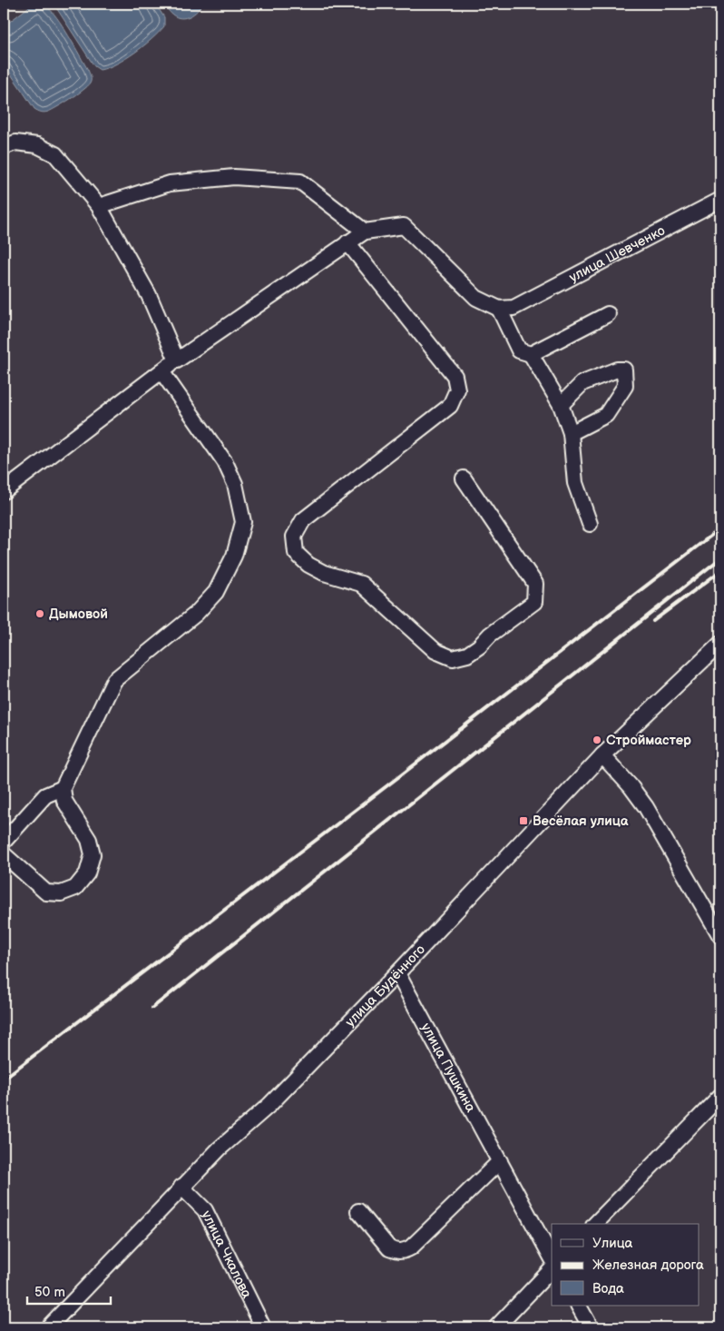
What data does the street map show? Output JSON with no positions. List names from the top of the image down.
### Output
{
  "streets": {
    "street": [
      "улица Шевченко",
      "улица Будённого",
      "улица Пушкина",
      "улица Чкалова"
    ]
  },
  "crossings": [
    ["улица Будённого", "улица Пушкина"],
    ["улица Будённого", "улица Чкалова"]
  ],
  "places": {
    "other": ["Дымовой", "Строймастер"],
    "transit": ["Весёлая улица"]
  },
  "legend": ["Улица", "Железная дорога", "Вода"],
  "scale_bar": "50 m"
}
